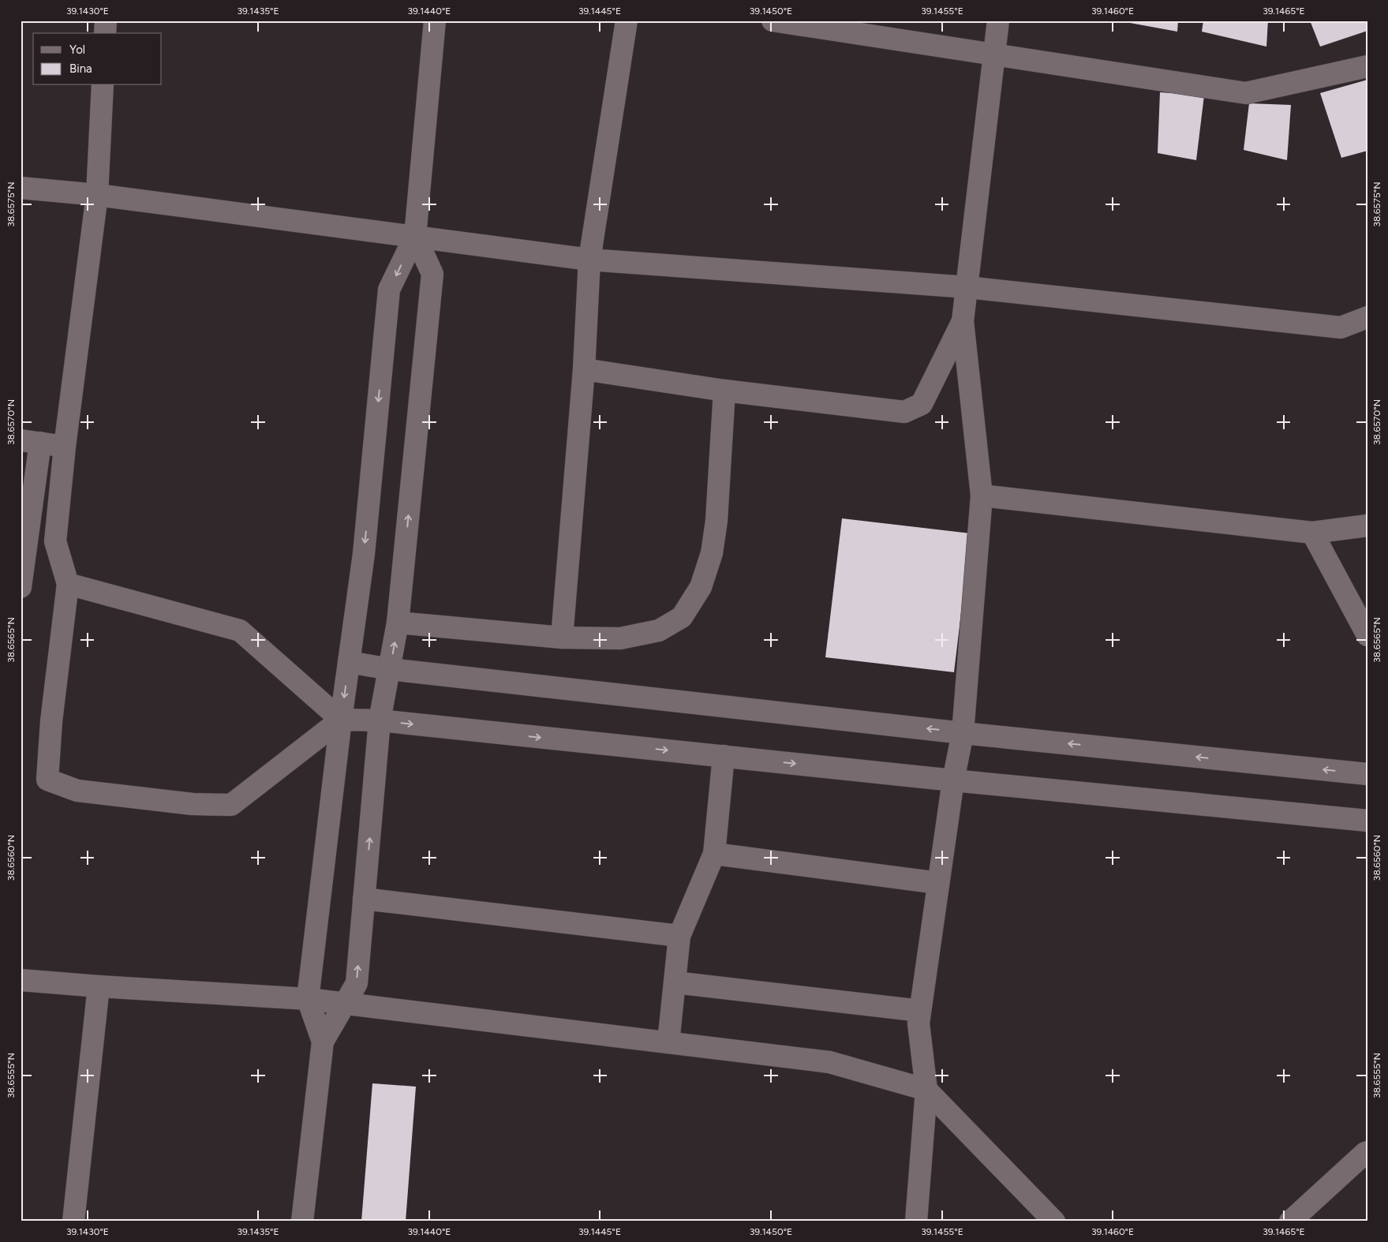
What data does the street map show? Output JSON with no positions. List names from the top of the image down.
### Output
{
  "legend": ["Yol", "Bina"],
  "coordinates": [
    "39.1430°E",
    "39.1435°E",
    "39.1440°E",
    "39.1445°E",
    "39.1450°E",
    "39.1455°E",
    "39.1460°E",
    "39.1465°E",
    "38.6575°N",
    "38.6570°N",
    "38.6565°N",
    "38.6560°N",
    "38.6555°N"
  ]
}
